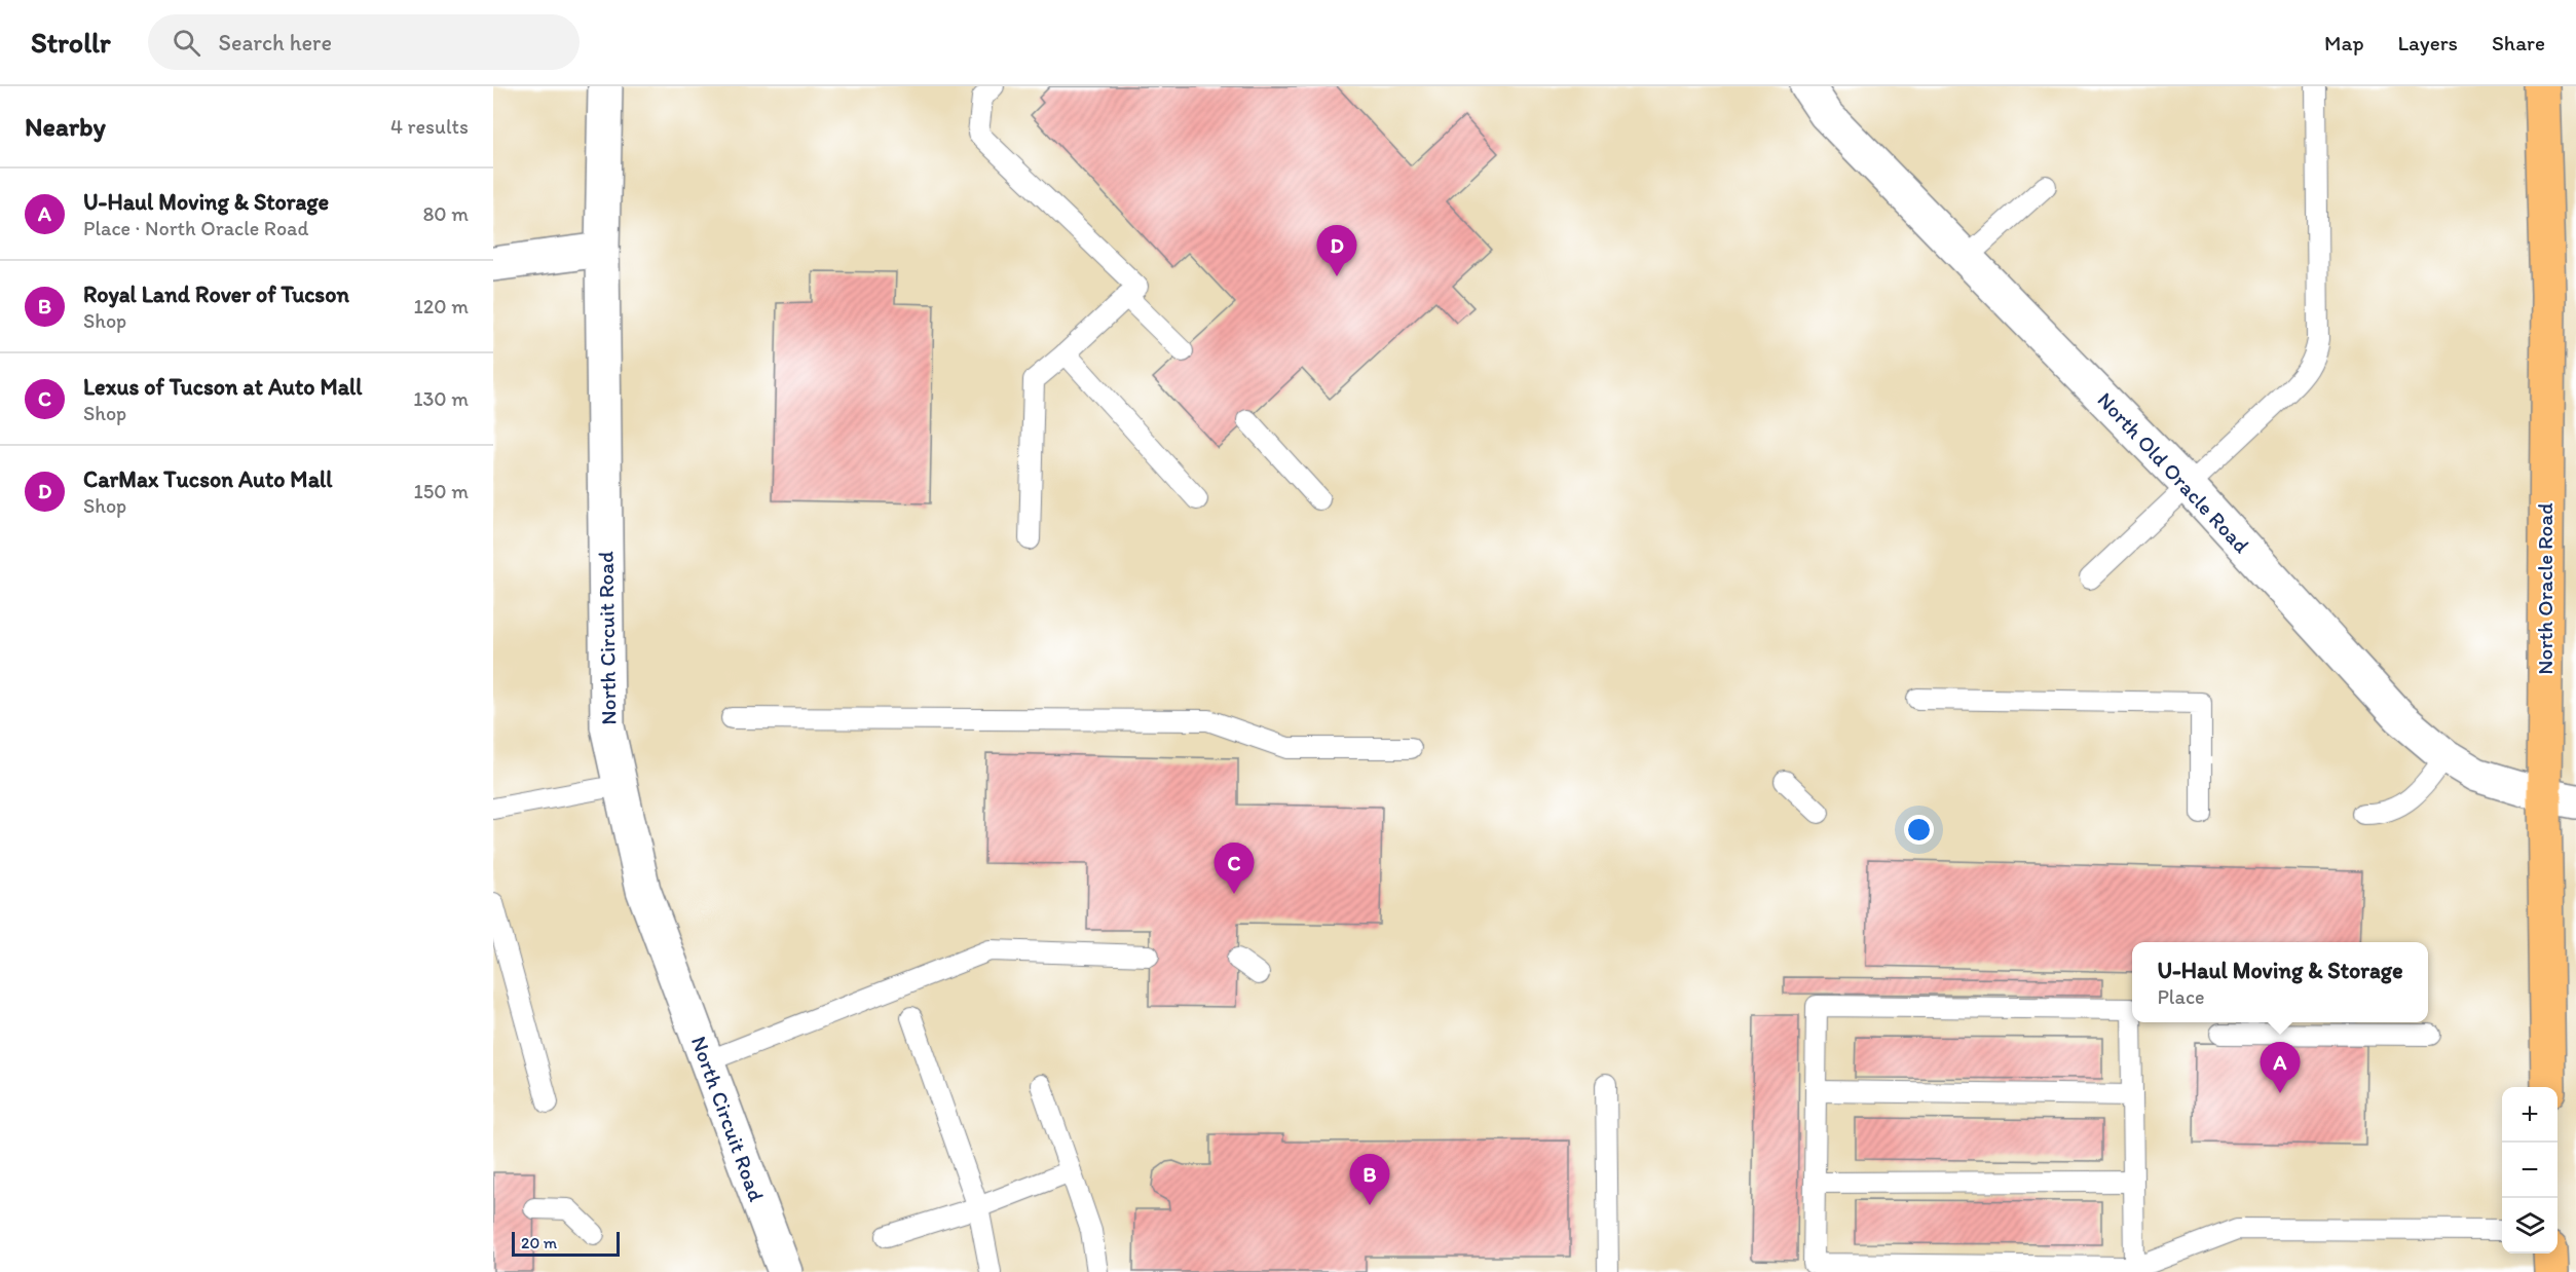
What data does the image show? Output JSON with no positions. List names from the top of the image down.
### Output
{
  "streets": {
    "highway": ["North Oracle Road"],
    "street": ["North Old Oracle Road", "North Circuit Road"]
  },
  "crossings": [
    ["North Old Oracle Road", "North Oracle Road"]
  ],
  "scale_bar": "20 m",
  "page": {
    "header": "Strollr",
    "search": "Search here",
    "nav": ["Map", "Layers", "Share"],
    "heading": ["Nearby", "4 results"],
    "list": [
      {
        "mark": "A",
        "name": "U-Haul Moving & Storage",
        "note": "Place · North Oracle Road",
        "value": "80 m"
      },
      {
        "mark": "B",
        "name": "Royal Land Rover of Tucson",
        "note": "Shop",
        "value": "120 m"
      },
      {
        "mark": "C",
        "name": "Lexus of Tucson at Auto Mall",
        "note": "Shop",
        "value": "130 m"
      },
      {
        "mark": "D",
        "name": "CarMax Tucson Auto Mall",
        "note": "Shop",
        "value": "150 m"
      }
    ],
    "pins": [
      "D",
      "C",
      "A",
      "B"
    ],
    "popup": ["U-Haul Moving & Storage", "Place"],
    "map_buttons": ["+", "−"],
    "scale": "20 m"
  }
}
